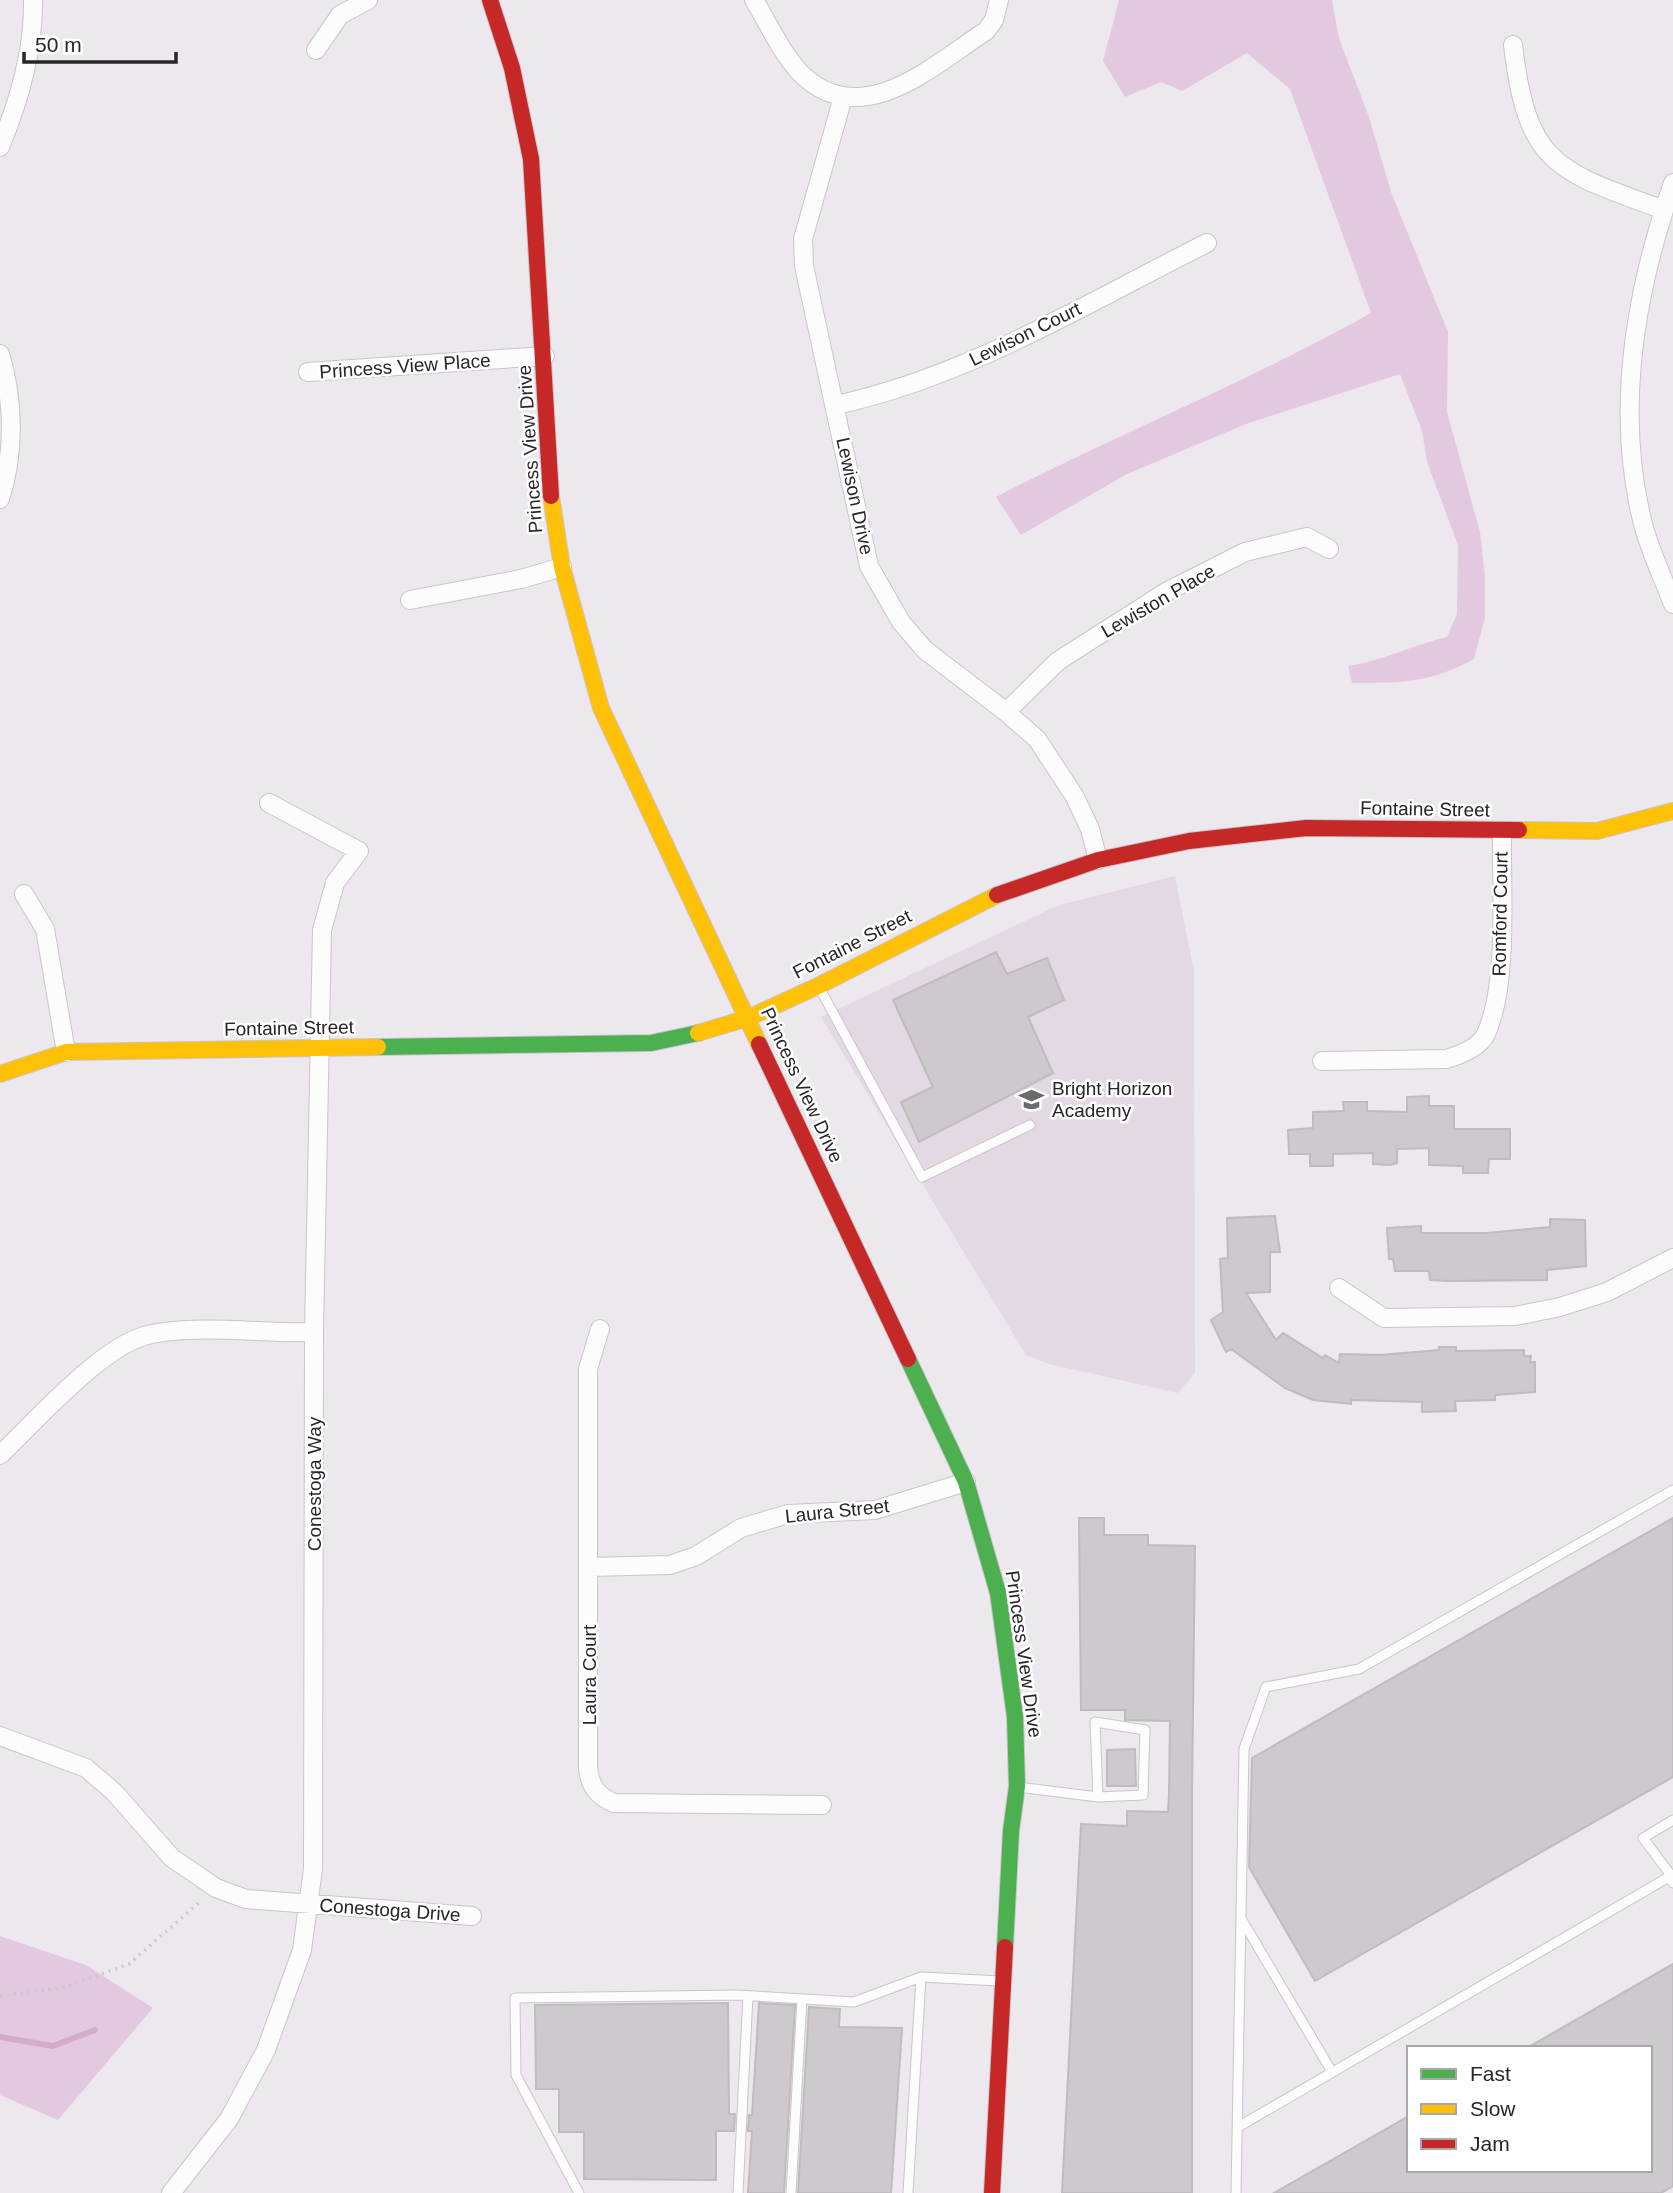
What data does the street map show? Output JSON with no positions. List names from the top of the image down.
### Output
{
  "streets": {
    "main road": ["Princess View Drive", "Fontaine Street"],
    "street": [
      "Lewison Court",
      "Princess View Place",
      "Lewison Drive",
      "Lewiston Place",
      "Romford Court",
      "Conestoga Way",
      "Laura Street",
      "Laura Court",
      "Conestoga Drive"
    ]
  },
  "crossings": [
    ["Lewison Court", "Lewison Drive"],
    ["Princess View Place", "Princess View Drive"],
    ["Princess View Drive", "Fontaine Street"],
    ["Princess View Drive", "Laura Street"],
    ["Lewison Drive", "Lewiston Place"],
    ["Lewison Drive", "Fontaine Street"],
    ["Fontaine Street", "Romford Court"],
    ["Fontaine Street", "Conestoga Way"],
    ["Conestoga Way", "Conestoga Drive"],
    ["Laura Street", "Laura Court"]
  ],
  "places": {
    "school or university": ["Bright Horizon Academy"]
  },
  "legend": ["Fast", "Slow", "Jam"],
  "scale_bar": "50 m"
}
